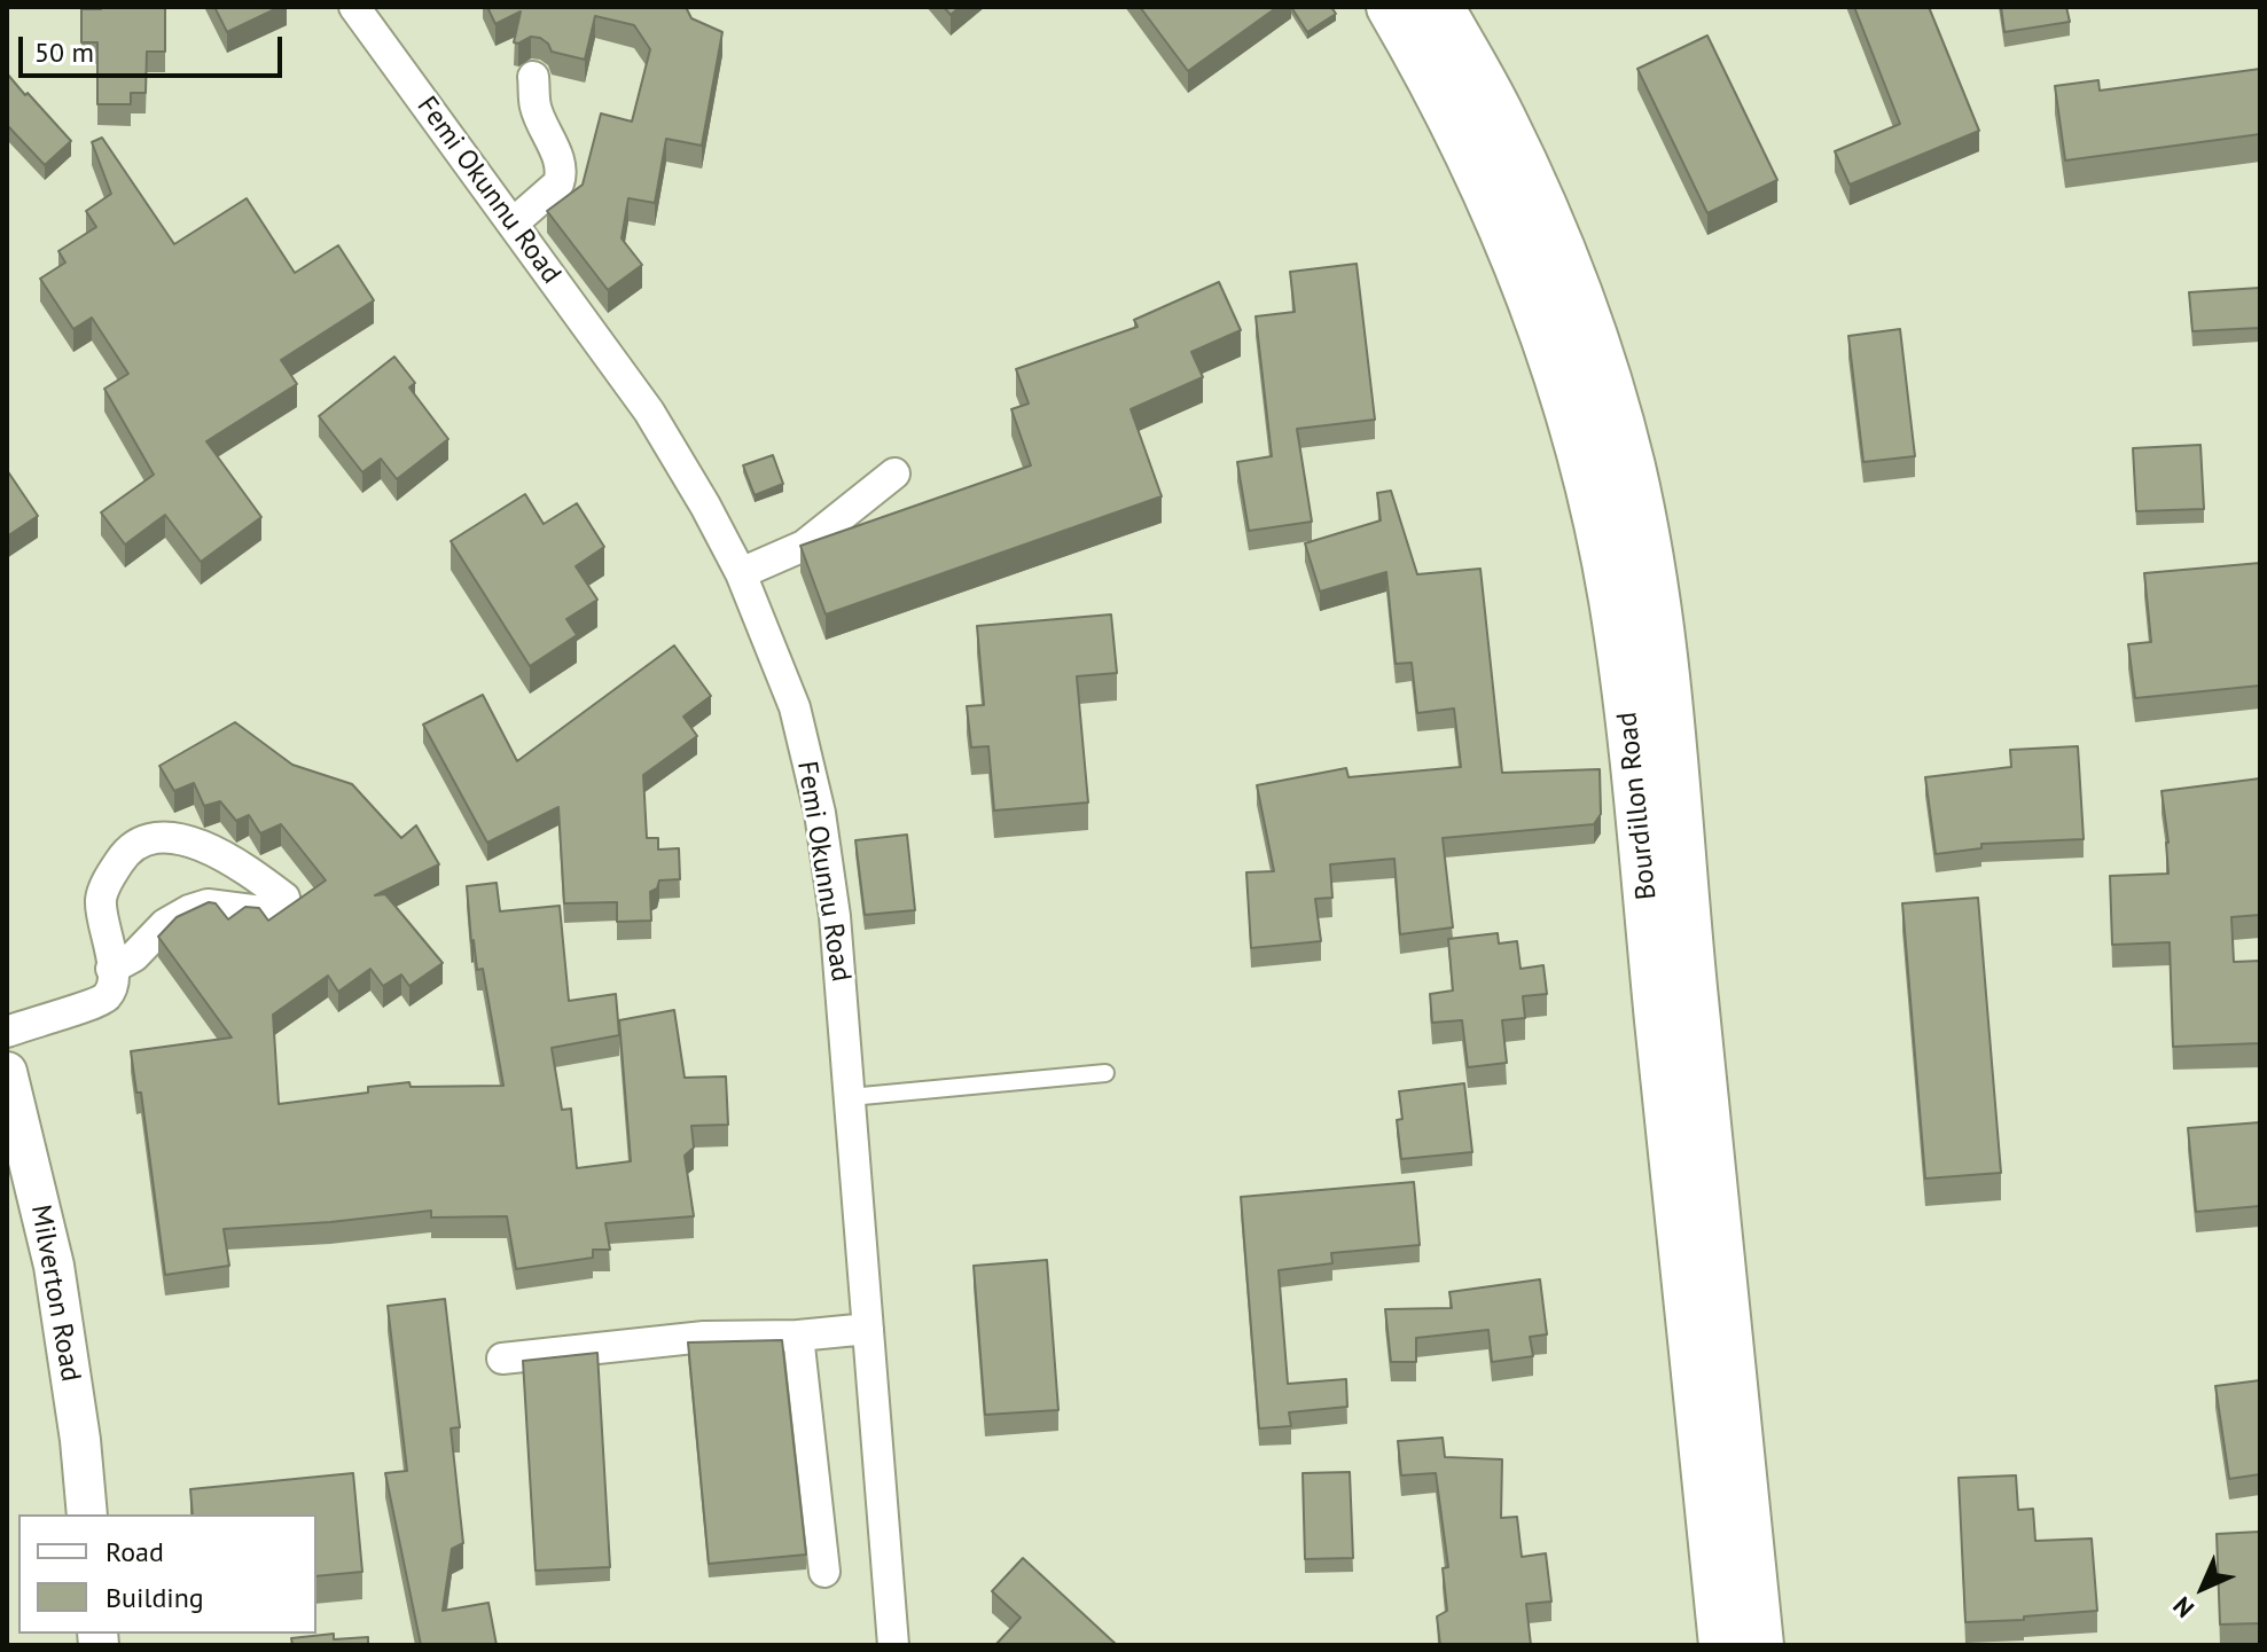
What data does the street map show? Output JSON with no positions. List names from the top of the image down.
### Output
{
  "streets": {
    "main road": ["Bourdillon Road"],
    "street": ["Femi Okunnu Road", "Milverton Road"]
  },
  "legend": ["Road", "Building"],
  "scale_bar": "50 m",
  "north": "bottom left"
}
